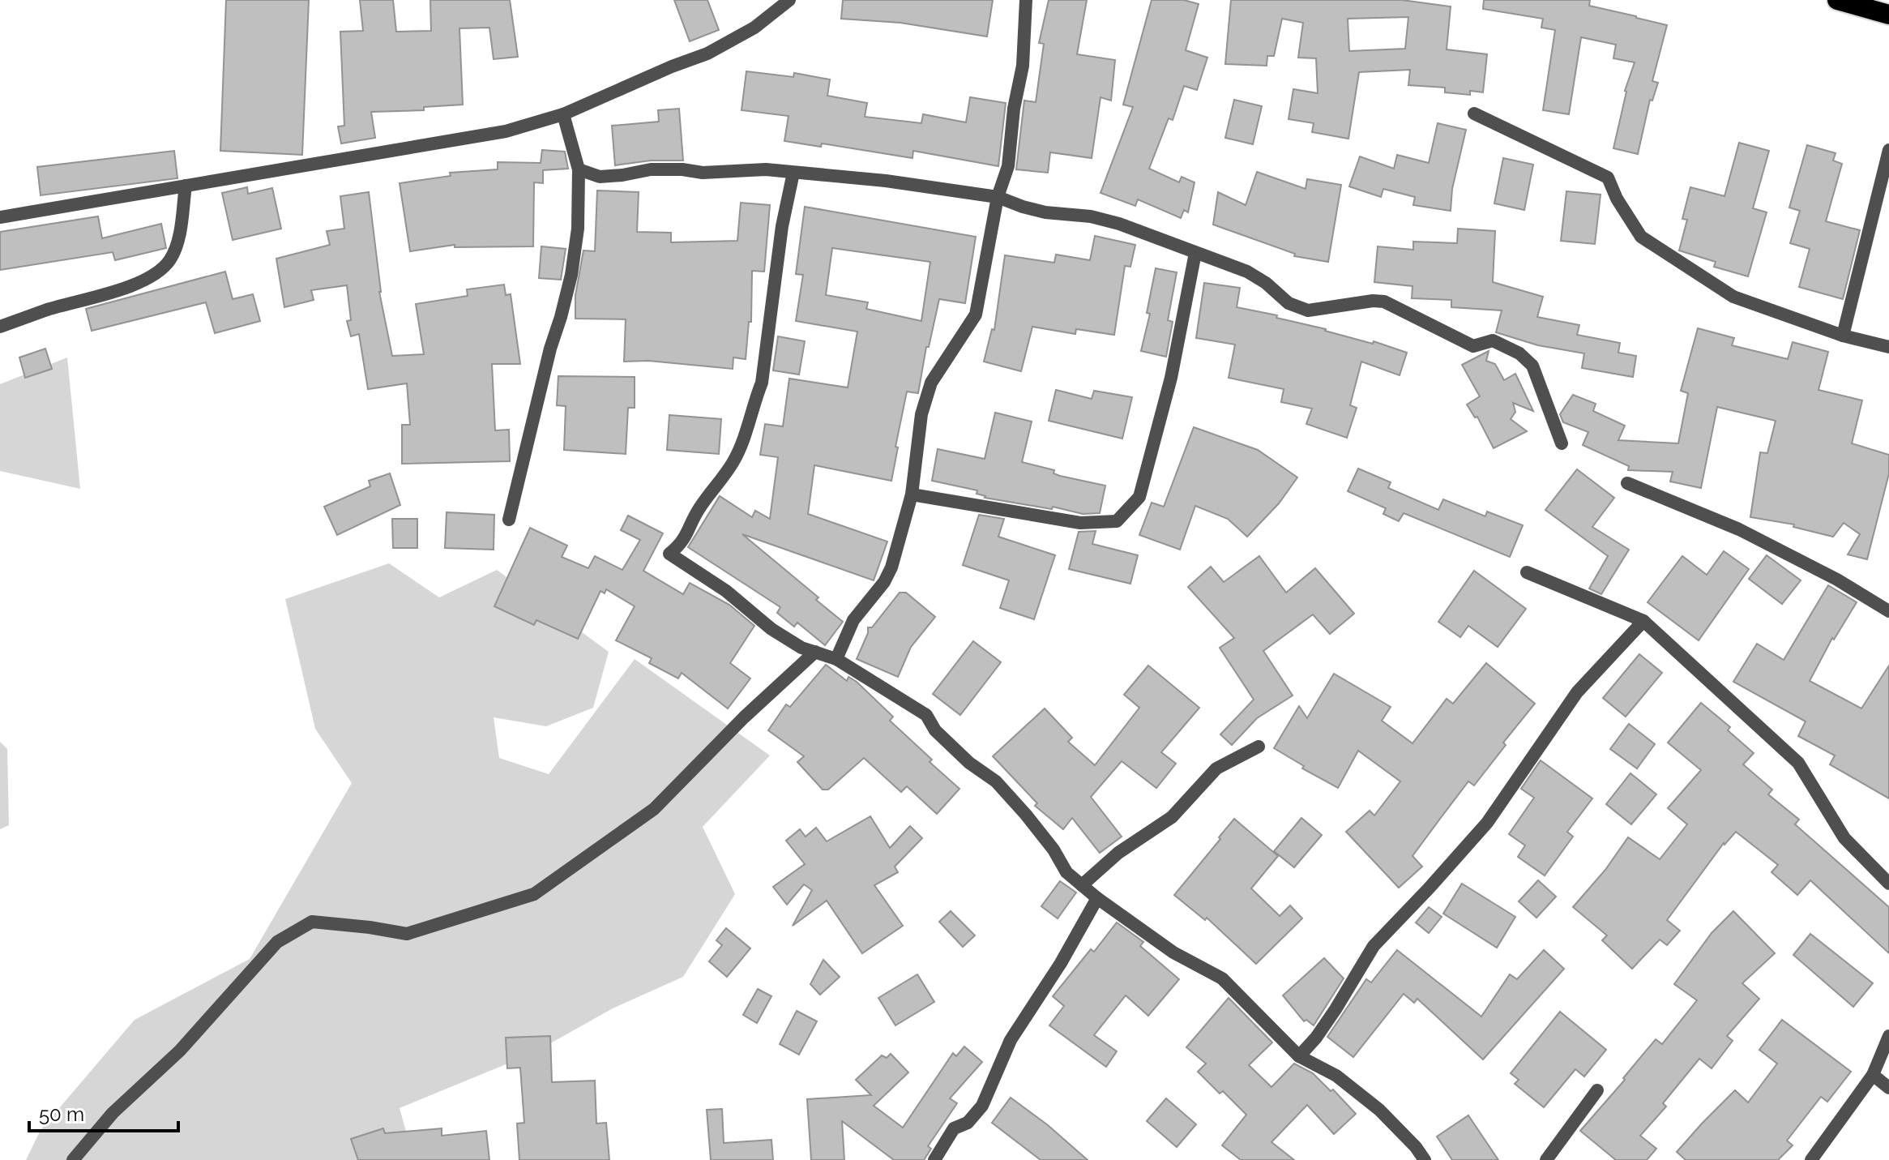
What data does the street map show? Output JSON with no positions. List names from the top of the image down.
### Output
{
  "scale_bar": "50 m"
}
